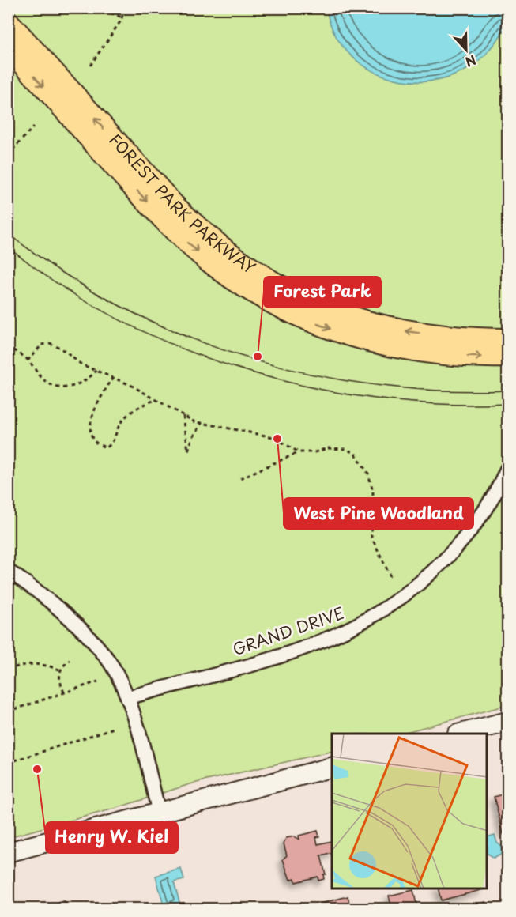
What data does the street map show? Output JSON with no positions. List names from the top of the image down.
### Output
{
  "streets": {
    "main road": ["FOREST PARK PARKWAY"],
    "street": ["GRAND DRIVE"]
  },
  "places": ["Forest Park", "West Pine Woodland", "Henry W. Kiel"],
  "north": "bottom"
}
